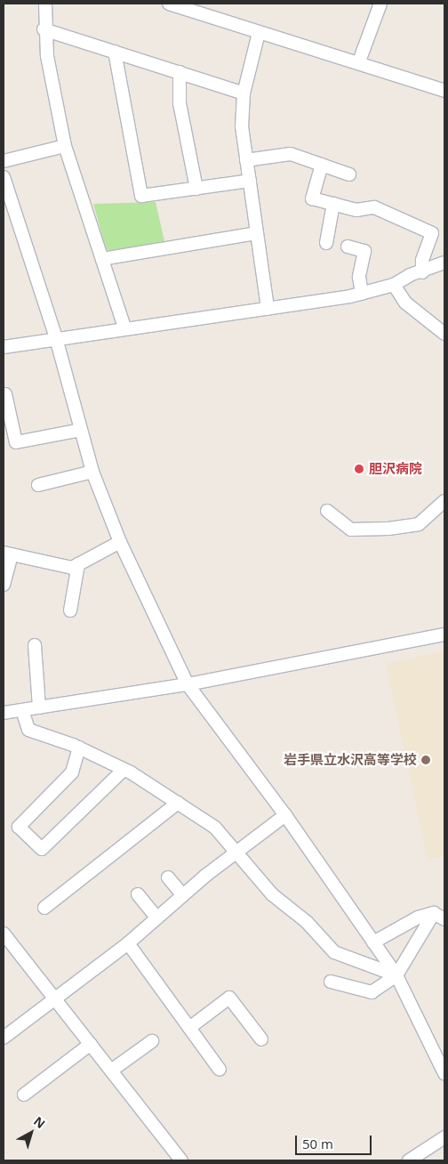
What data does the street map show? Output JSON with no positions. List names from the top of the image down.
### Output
{
  "places": ["胆沢病院", "岩手県立水沢高等学校"],
  "scale_bar": "50 m",
  "north": "top right"
}
